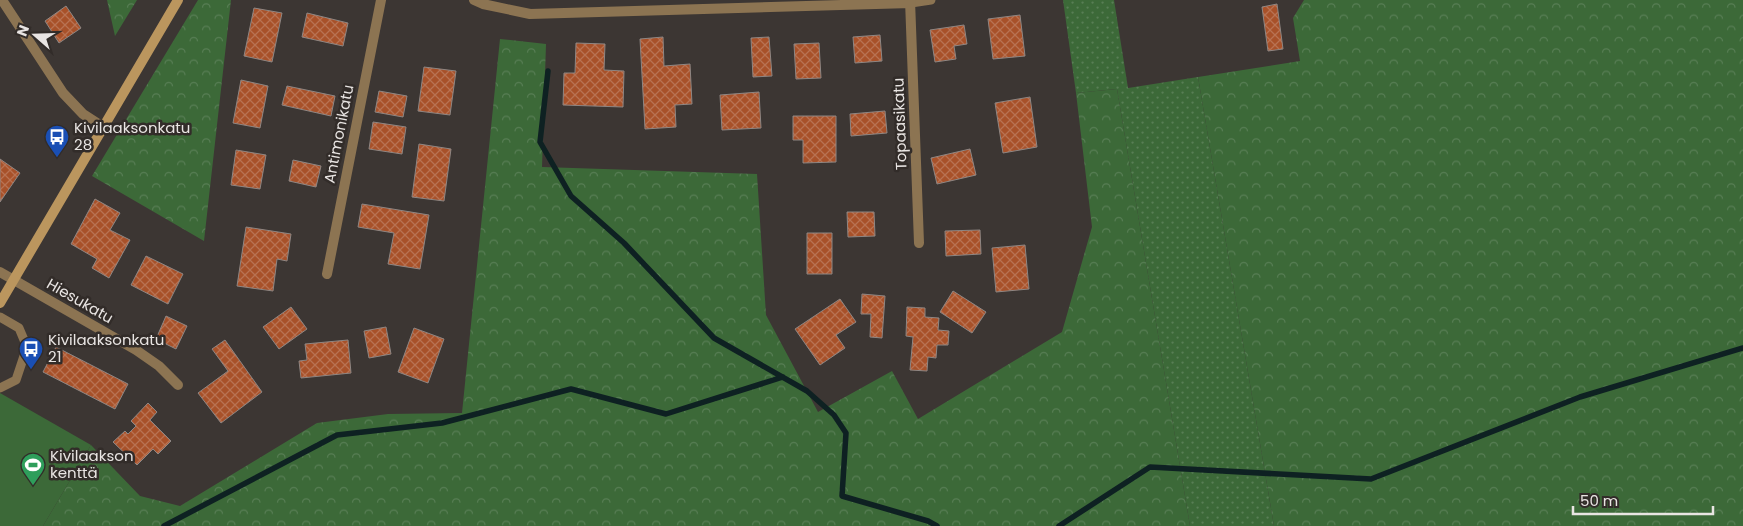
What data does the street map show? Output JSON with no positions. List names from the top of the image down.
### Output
{
  "streets": {
    "street": ["Topaasikatu", "Antimonikatu", "Hiesukatu"]
  },
  "places": {
    "bus stop": ["Kivilaaksonkatu 28", "Kivilaaksonkatu 21"],
    "sports": ["Kivilaakson kenttä"]
  },
  "scale_bar": "50 m",
  "north": "left"
}
